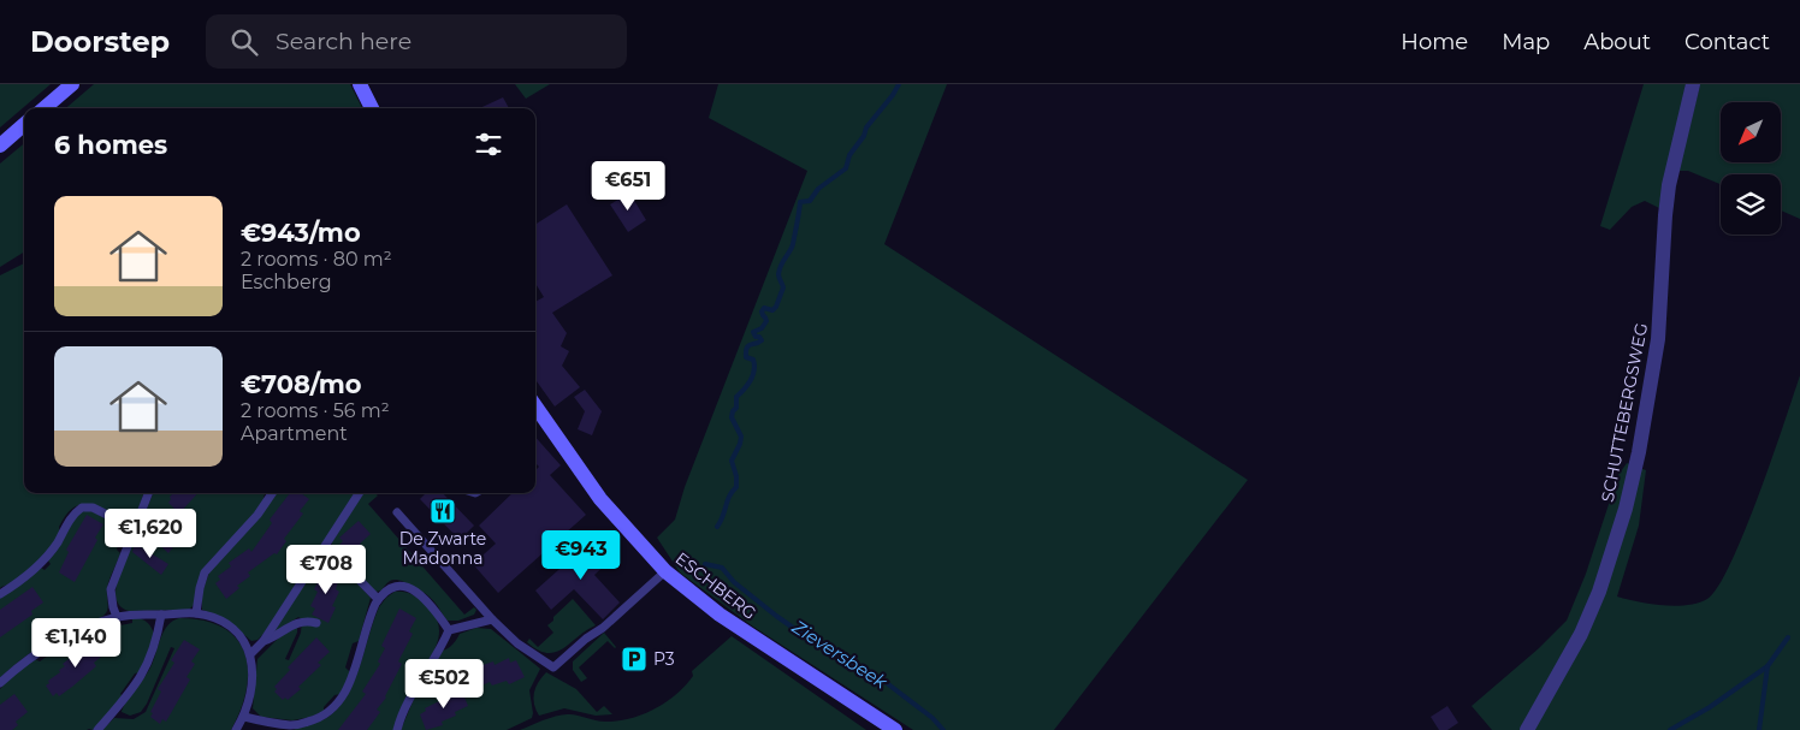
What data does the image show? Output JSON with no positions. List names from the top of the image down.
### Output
{
  "streets": {
    "street": ["SCHUTTEBERGSWEG", "ESCHBERG"]
  },
  "water": ["Zieversbeek"],
  "places": {
    "restaurant": ["De Zwarte Madonna"],
    "parking": ["P3"]
  },
  "north": "bottom left",
  "page": {
    "header": "Doorstep",
    "search": "Search here",
    "nav": [
      "Home",
      "Map",
      "About",
      "Contact"
    ],
    "heading": "6 homes",
    "price": [
      "€651",
      "€1,620",
      "€943",
      "€708",
      "€1,140",
      "€502"
    ],
    "list": [
      {
        "name": "€943/mo",
        "note": "2 rooms · 80 m² · Eschberg"
      },
      {
        "name": "€708/mo",
        "note": "2 rooms · 56 m² · Apartment"
      }
    ]
  }
}
